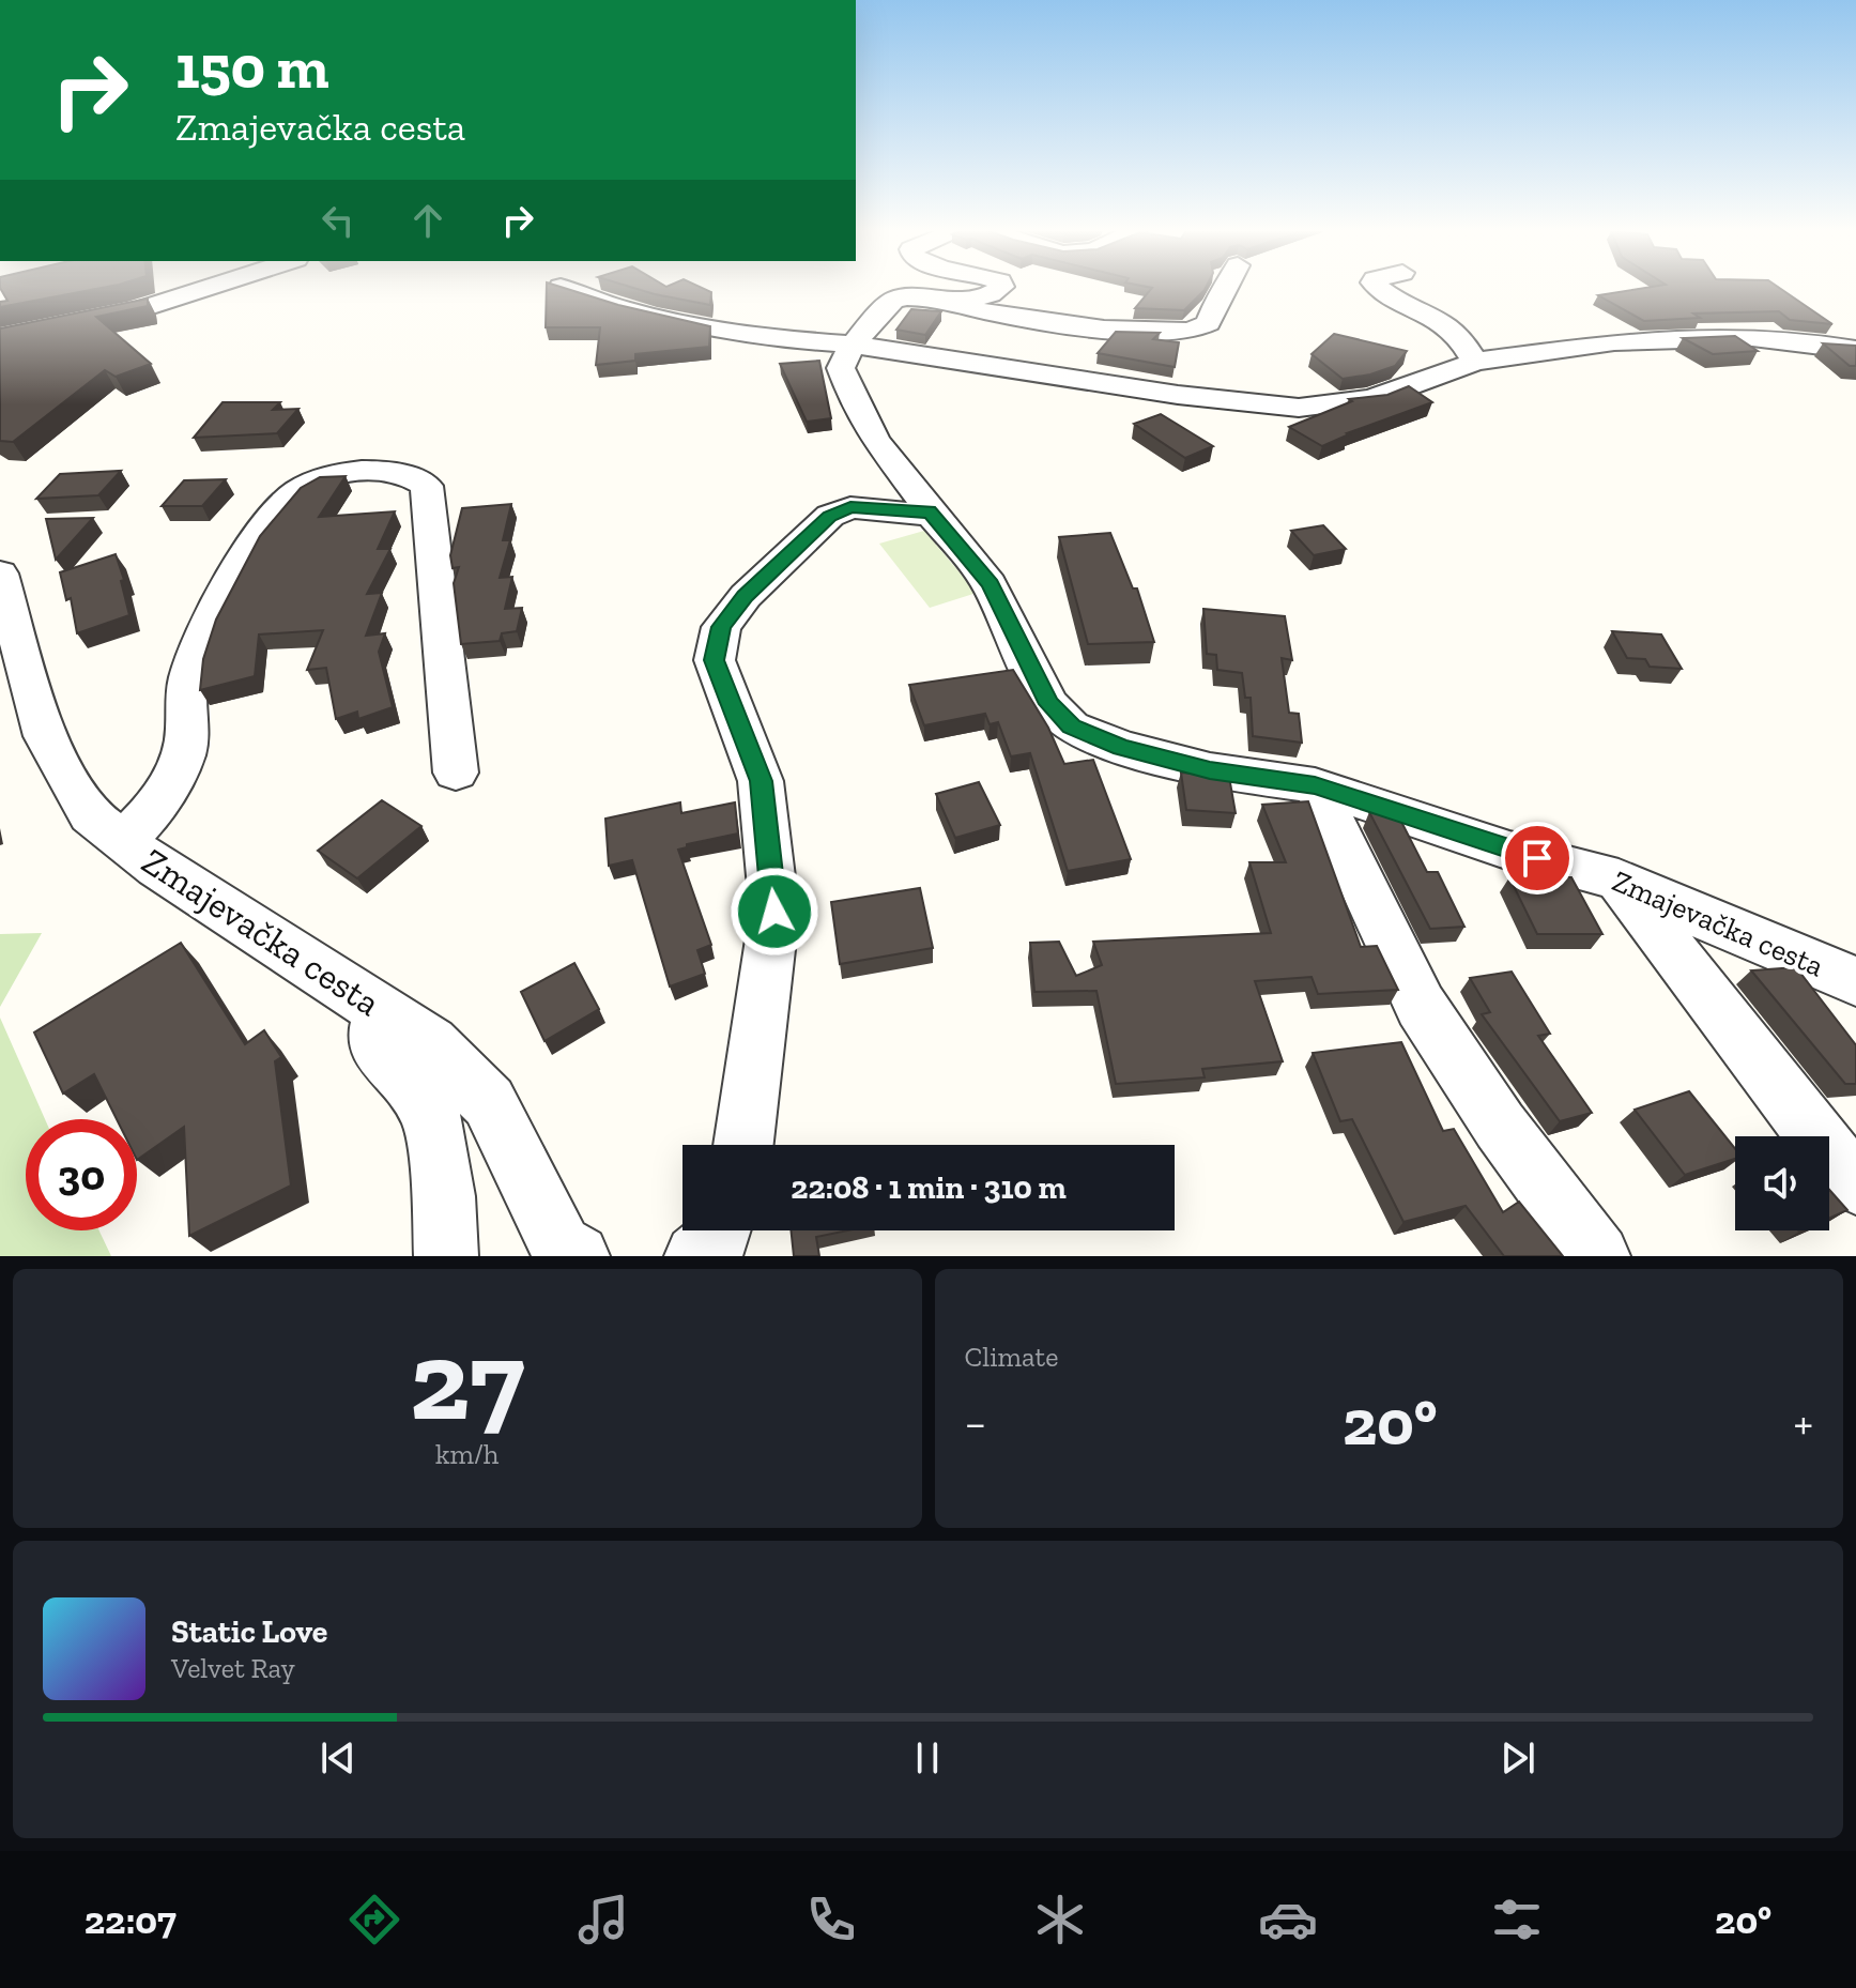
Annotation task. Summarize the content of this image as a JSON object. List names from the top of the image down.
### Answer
{
  "streets": {
    "street": ["Zmajevačka cesta"]
  },
  "page": {
    "turn": ["150 m", "Zmajevačka cesta"],
    "limit": "30",
    "trip": "22:08 · 1 min · 310 m",
    "tile": [
      ["27", "km/h"],
      "Climate"
    ],
    "heat": ["−", "20°", "+"],
    "song": ["Static Love", "Velvet Ray"],
    "tabs": ["22:07", "20°"]
  }
}
